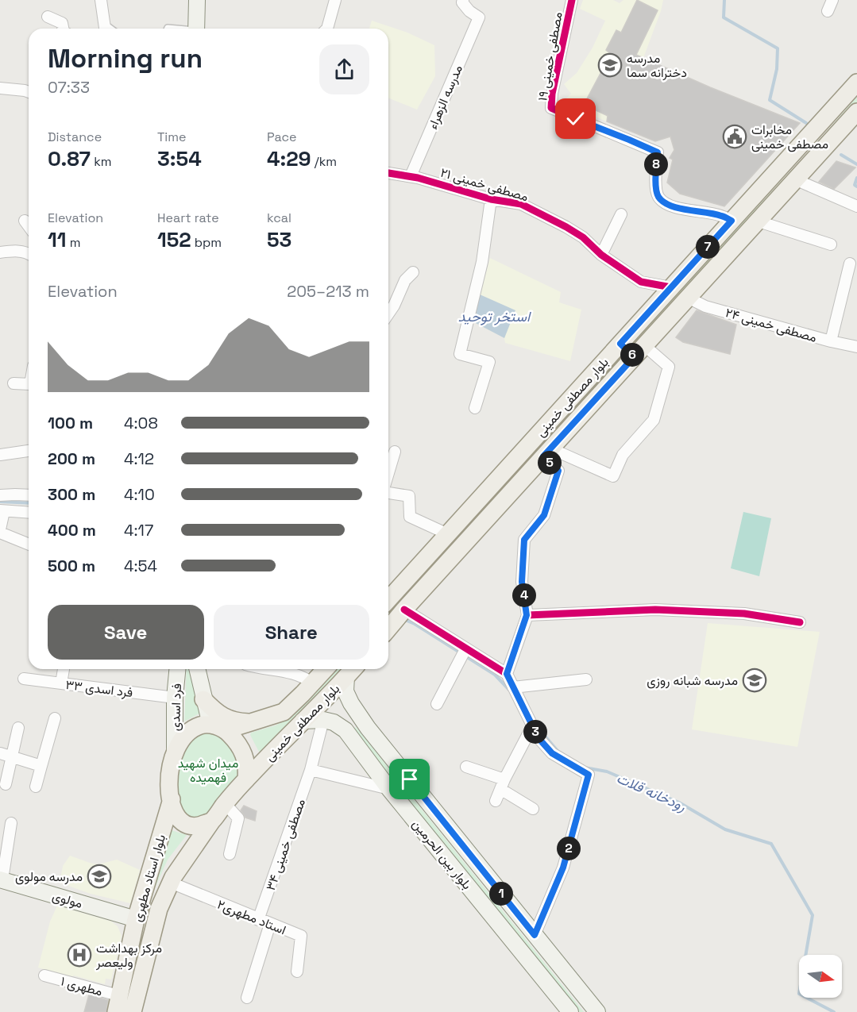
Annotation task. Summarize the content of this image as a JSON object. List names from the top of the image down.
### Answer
{
  "streets": {
    "main road": [
      "بلوار مصطفی خمینی",
      "فرد اسدی",
      "بلوار بین الحرمین",
      "بلوار استاد مطهری",
      "مولوی"
    ],
    "street": [
      "مصطفی خمینی ۱۹",
      "مدرسه الزهراء",
      "مصطفی خمینی ۲۱",
      "مصطفی خمینی ۲۴",
      "فرد اسدی ۳۳",
      "مصطفی خمینی ۳۴",
      "استاد مطهری۲",
      "مطهری ۱"
    ]
  },
  "crossings": [
    ["مصطفی خمینی ۱۹", "بلوار مصطفی خمینی"],
    ["مدرسه الزهراء", "مصطفی خمینی ۲۱"],
    ["مصطفی خمینی ۲۱", "بلوار مصطفی خمینی"],
    ["مصطفی خمینی ۲۴", "بلوار مصطفی خمینی"],
    ["بلوار مصطفی خمینی", "فرد اسدی"],
    ["بلوار مصطفی خمینی", "بلوار بین الحرمین"],
    ["بلوار مصطفی خمینی", "بلوار استاد مطهری"],
    ["فرد اسدی ۳۳", "فرد اسدی"],
    ["فرد اسدی", "بلوار استاد مطهری"],
    ["مصطفی خمینی ۳۴", "بلوار بین الحرمین"],
    ["مصطفی خمینی ۳۴", "استاد مطهری۲"],
    ["بلوار استاد مطهری", "مولوی"],
    ["بلوار استاد مطهری", "استاد مطهری۲"],
    ["بلوار استاد مطهری", "مطهری ۱"]
  ],
  "water": ["استخر توحید", "رودخانه قلات"],
  "parks": ["میدان شهید فهمیده"],
  "places": {
    "school or university": ["مدرسه دخترانه سما", "مدرسه شبانه روزی", "مدرسه مولوی"],
    "public building": ["مخابرات مصطفی خمینی"],
    "hospital": ["مرکز بهداشت ولیعصر"]
  },
  "north": "right",
  "page": {
    "heading": ["Morning run", "07:33"],
    "stats": [
      ["Distance", "0.87 km"],
      ["Time", "3:54"],
      ["Pace", "4:29 /km"],
      ["Elevation", "11 m"],
      ["Heart rate", "152 bpm"],
      ["kcal", "53"]
    ],
    "pins": [
      "8",
      "7",
      "6",
      "5",
      "4",
      "3",
      "2",
      "1"
    ],
    "chart": ["Elevation", "205–213 m"],
    "list": [
      {
        "name": "100 m",
        "note": "4:08"
      },
      {
        "name": "200 m",
        "note": "4:12"
      },
      {
        "name": "300 m",
        "note": "4:10"
      },
      {
        "name": "400 m",
        "note": "4:17"
      },
      {
        "name": "500 m",
        "note": "4:54"
      }
    ],
    "buttons": ["Save", "Share"]
  }
}
